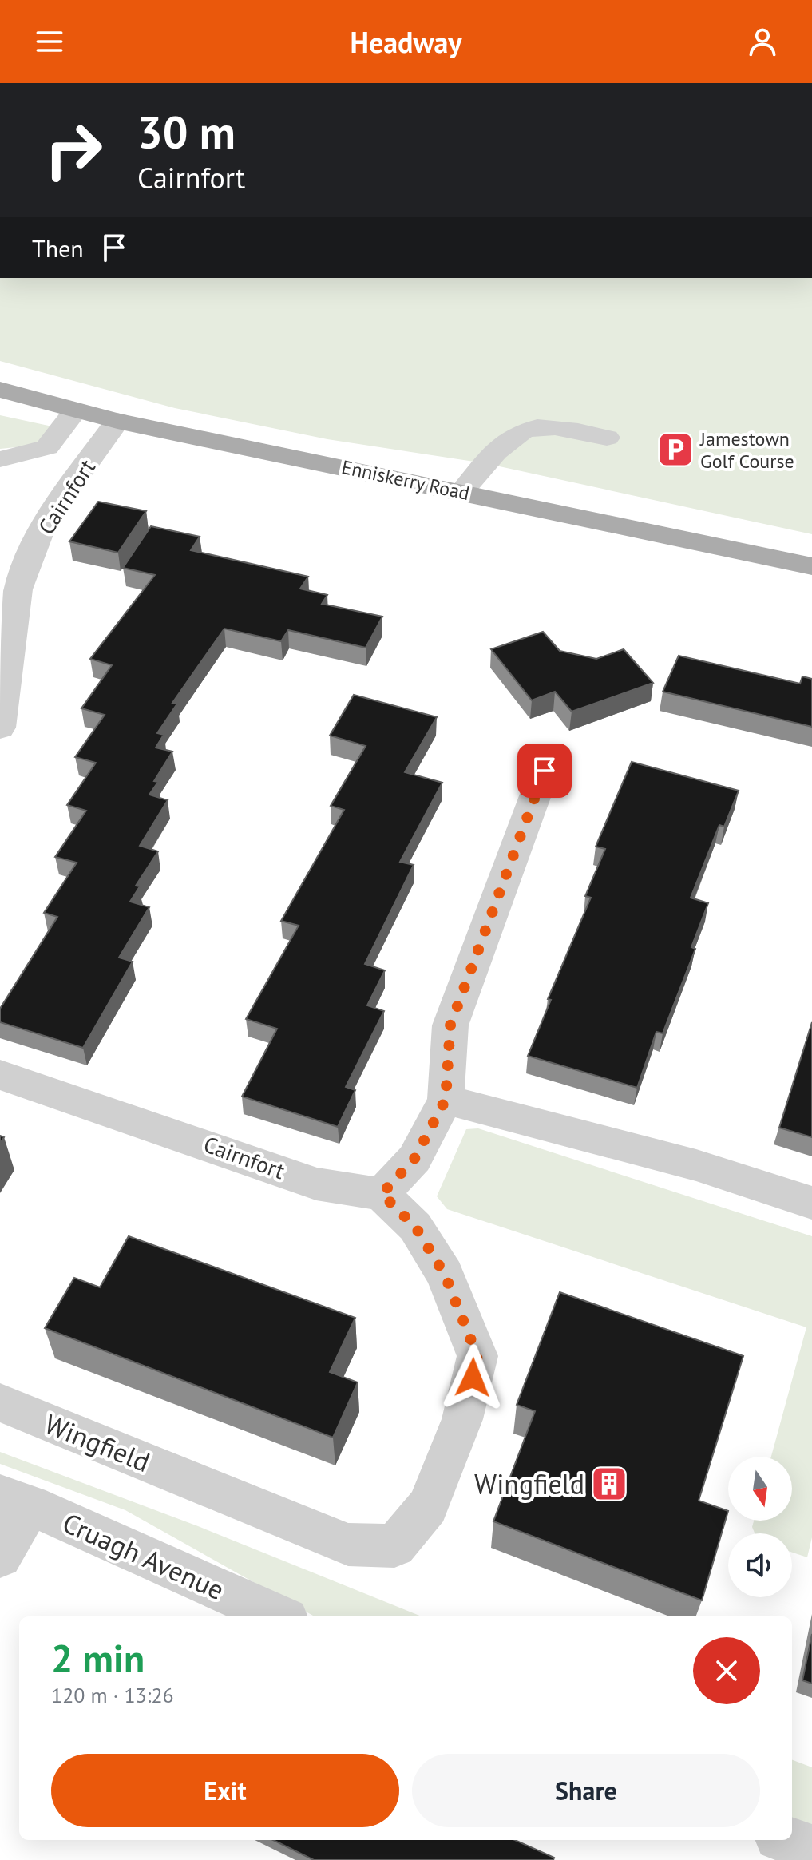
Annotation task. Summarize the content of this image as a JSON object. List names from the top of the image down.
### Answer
{
  "streets": {
    "main road": ["Enniskerry Road"],
    "street": ["Cairnfort", "Wingfield", "Cruagh Avenue"]
  },
  "crossings": [
    ["Enniskerry Road", "Cairnfort"],
    ["Cairnfort", "Wingfield"]
  ],
  "places": {
    "parking": ["Jamestown Golf Course"],
    "building": ["Wingfield"]
  },
  "north": "bottom",
  "page": {
    "header": "Headway",
    "turn": ["30 m", "Cairnfort"],
    "then": "Then",
    "heading": ["2 min", "120 m · 13:26"],
    "buttons": ["Exit", "Share"]
  }
}
